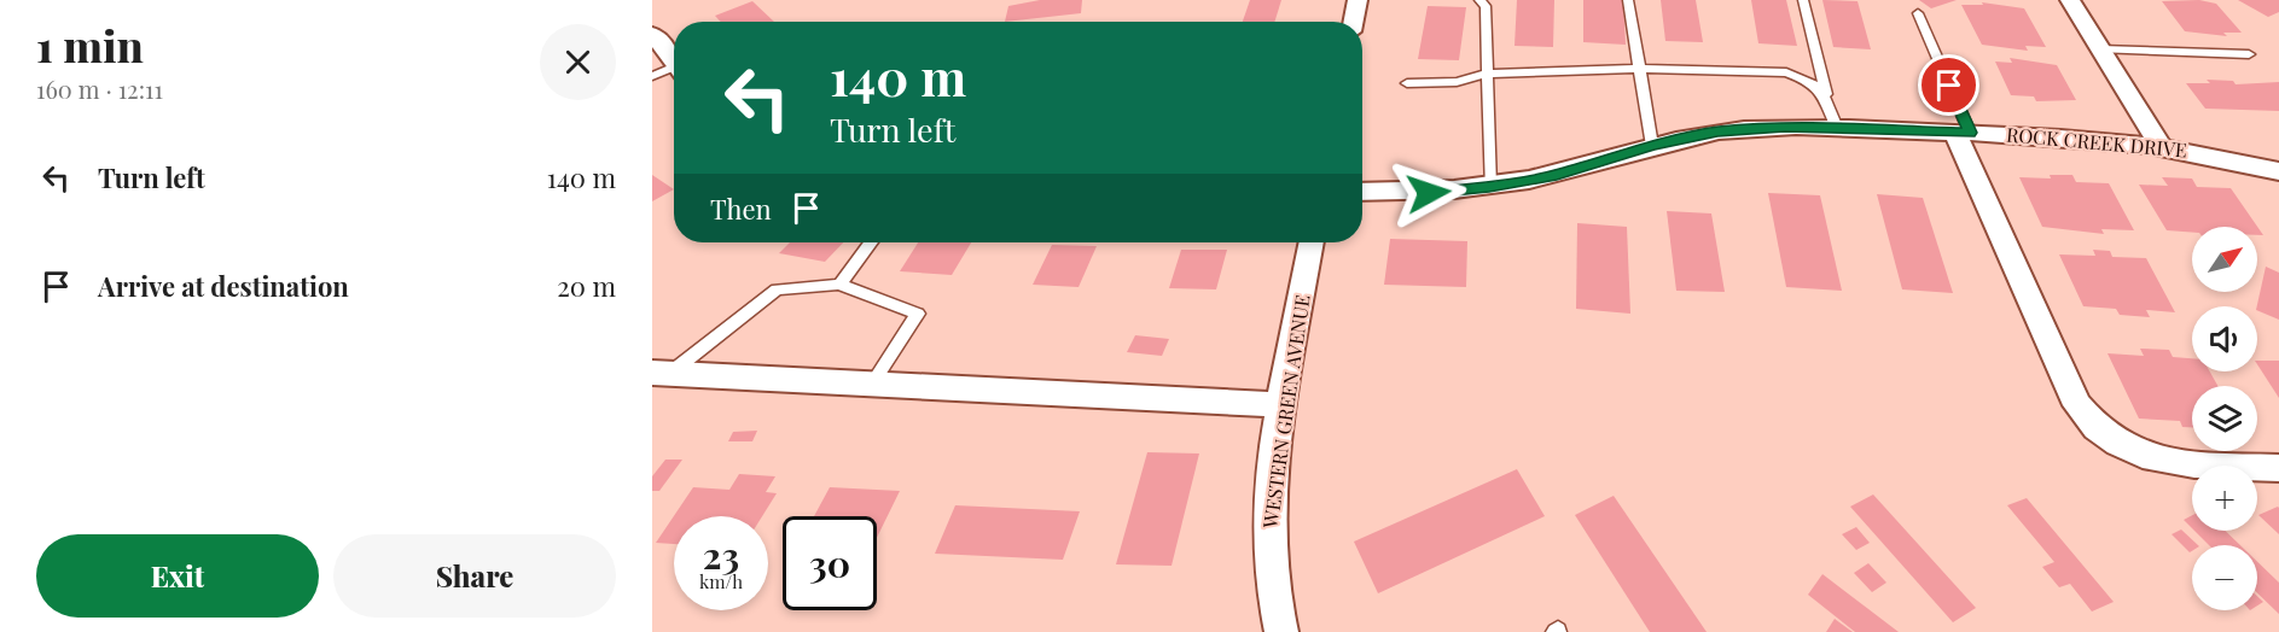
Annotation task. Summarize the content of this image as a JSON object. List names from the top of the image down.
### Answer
{
  "streets": {
    "street": ["ROCK CREEK DRIVE", "WESTERN GREEN AVENUE"]
  },
  "north": "top right",
  "page": {
    "heading": ["1 min", "160 m · 12:11"],
    "turn": ["140 m", "Turn left"],
    "list": [
      {
        "name": "Turn left",
        "value": "140 m"
      },
      {
        "name": "Arrive at destination",
        "value": "20 m"
      }
    ],
    "then": "Then",
    "map_buttons": ["+", "−"],
    "speed": "23 km/h",
    "limit": "30",
    "buttons": ["Exit", "Share"]
  }
}
